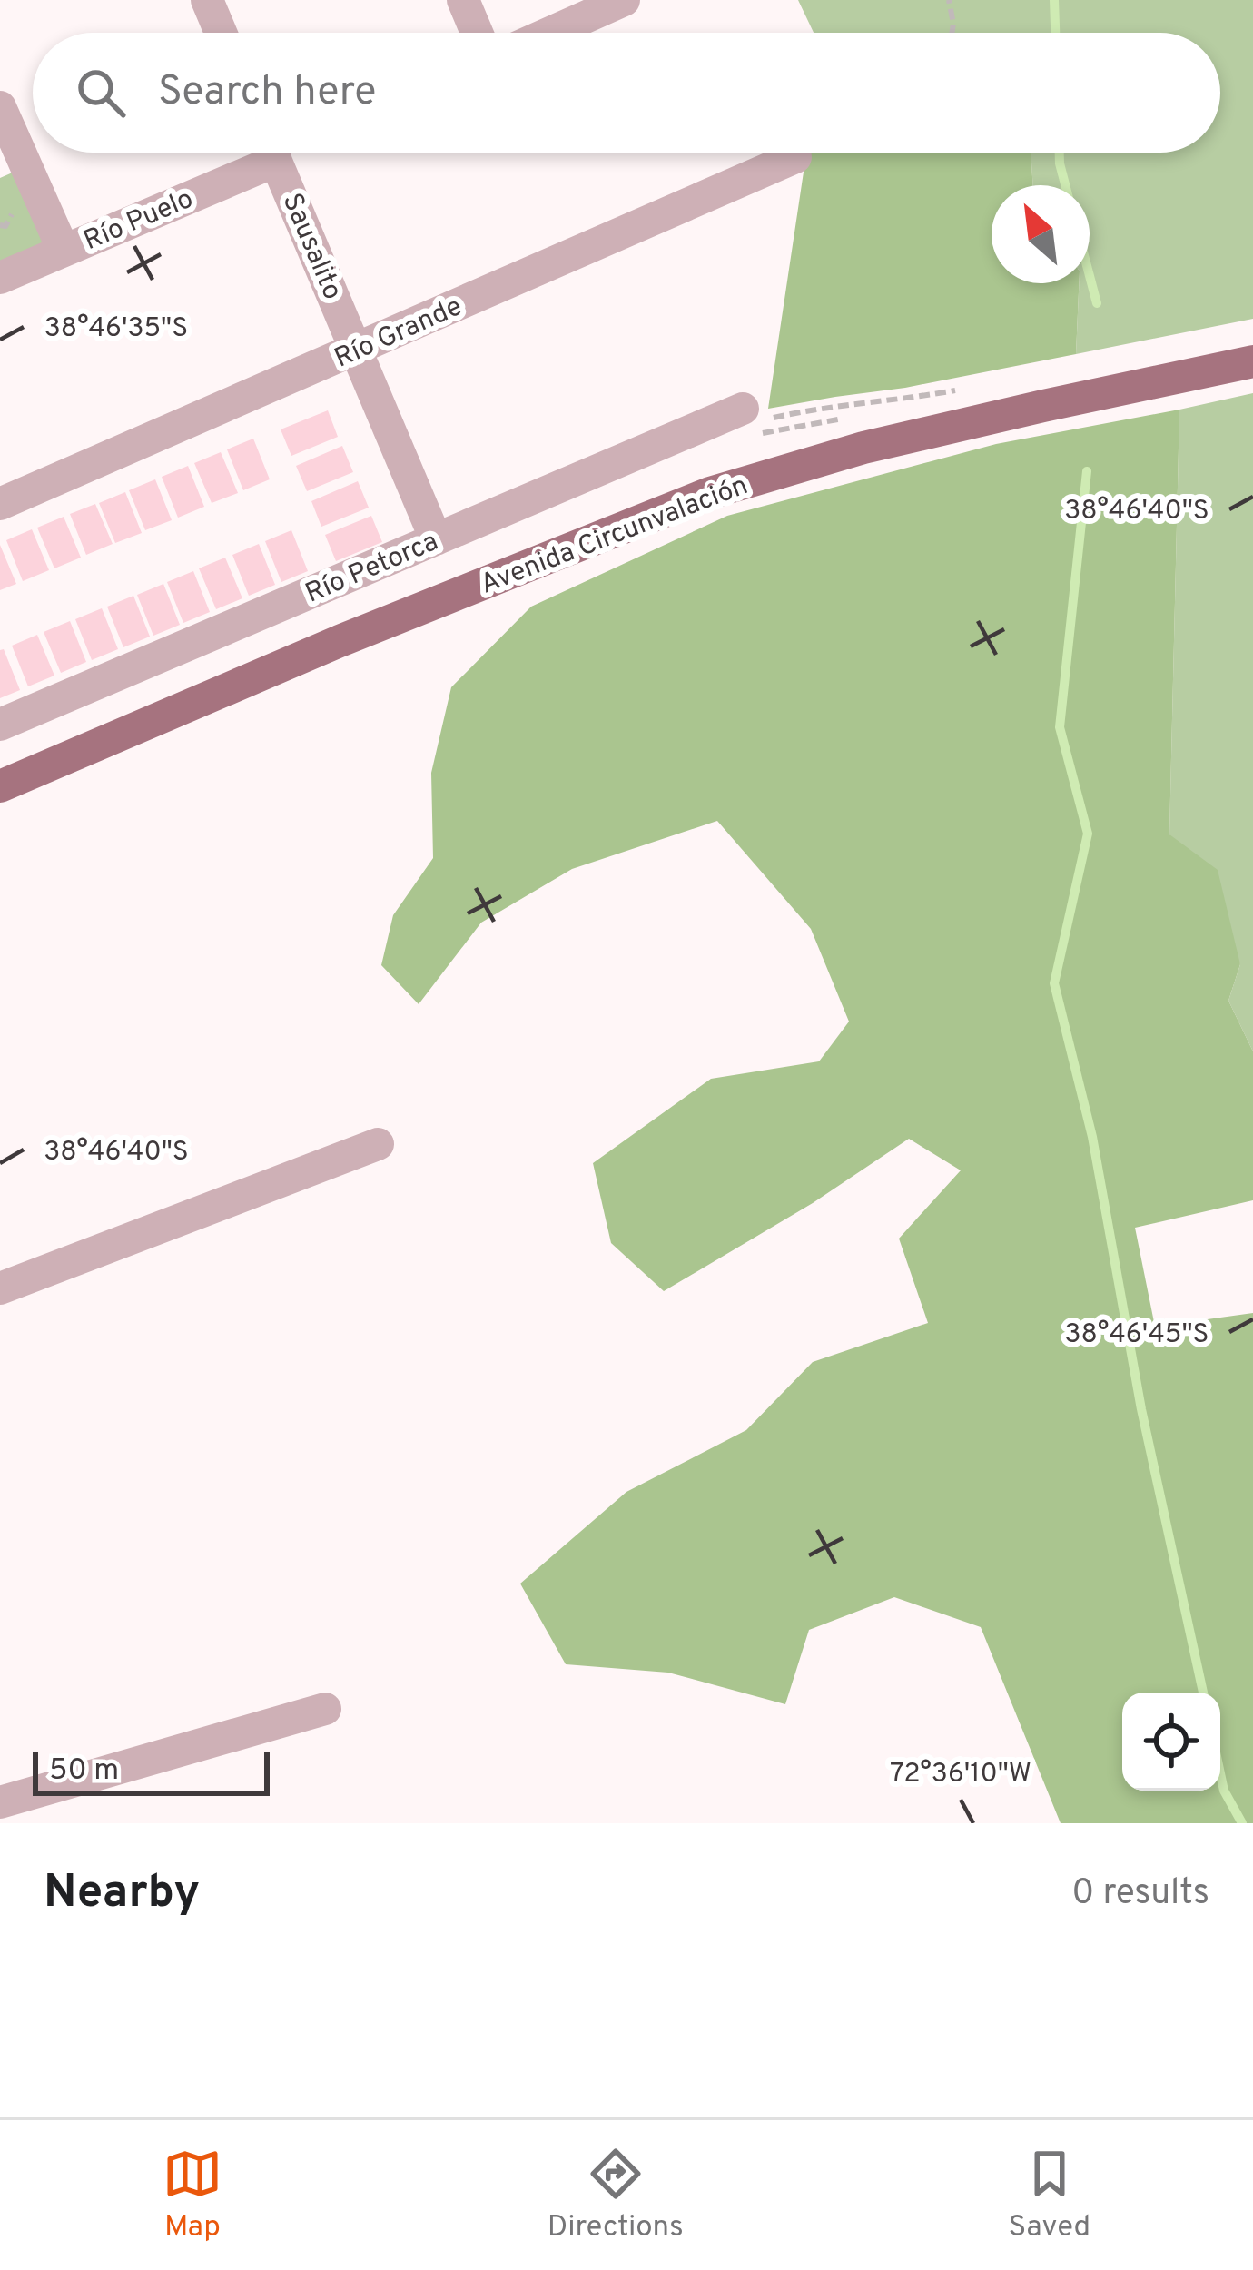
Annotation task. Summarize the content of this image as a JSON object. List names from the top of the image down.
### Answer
{
  "streets": {
    "main road": ["Avenida Circunvalación"],
    "street": [
      "Río Puelo",
      "Sausalito",
      "Río Grande",
      "Río Petorca"
    ]
  },
  "crossings": [
    ["Sausalito", "Río Grande"],
    ["Sausalito", "Río Petorca"]
  ],
  "scale_bar": "50 m",
  "north": "top left",
  "page": {
    "search": "Search here",
    "scale": "50 m",
    "heading": ["Nearby", "0 results"],
    "nav": ["Map", "Directions", "Saved"]
  },
  "coordinates": [
    "38°46'35\"S",
    "38°46'40\"S",
    "38°46'45\"S",
    "72°36'10\"W"
  ]
}
